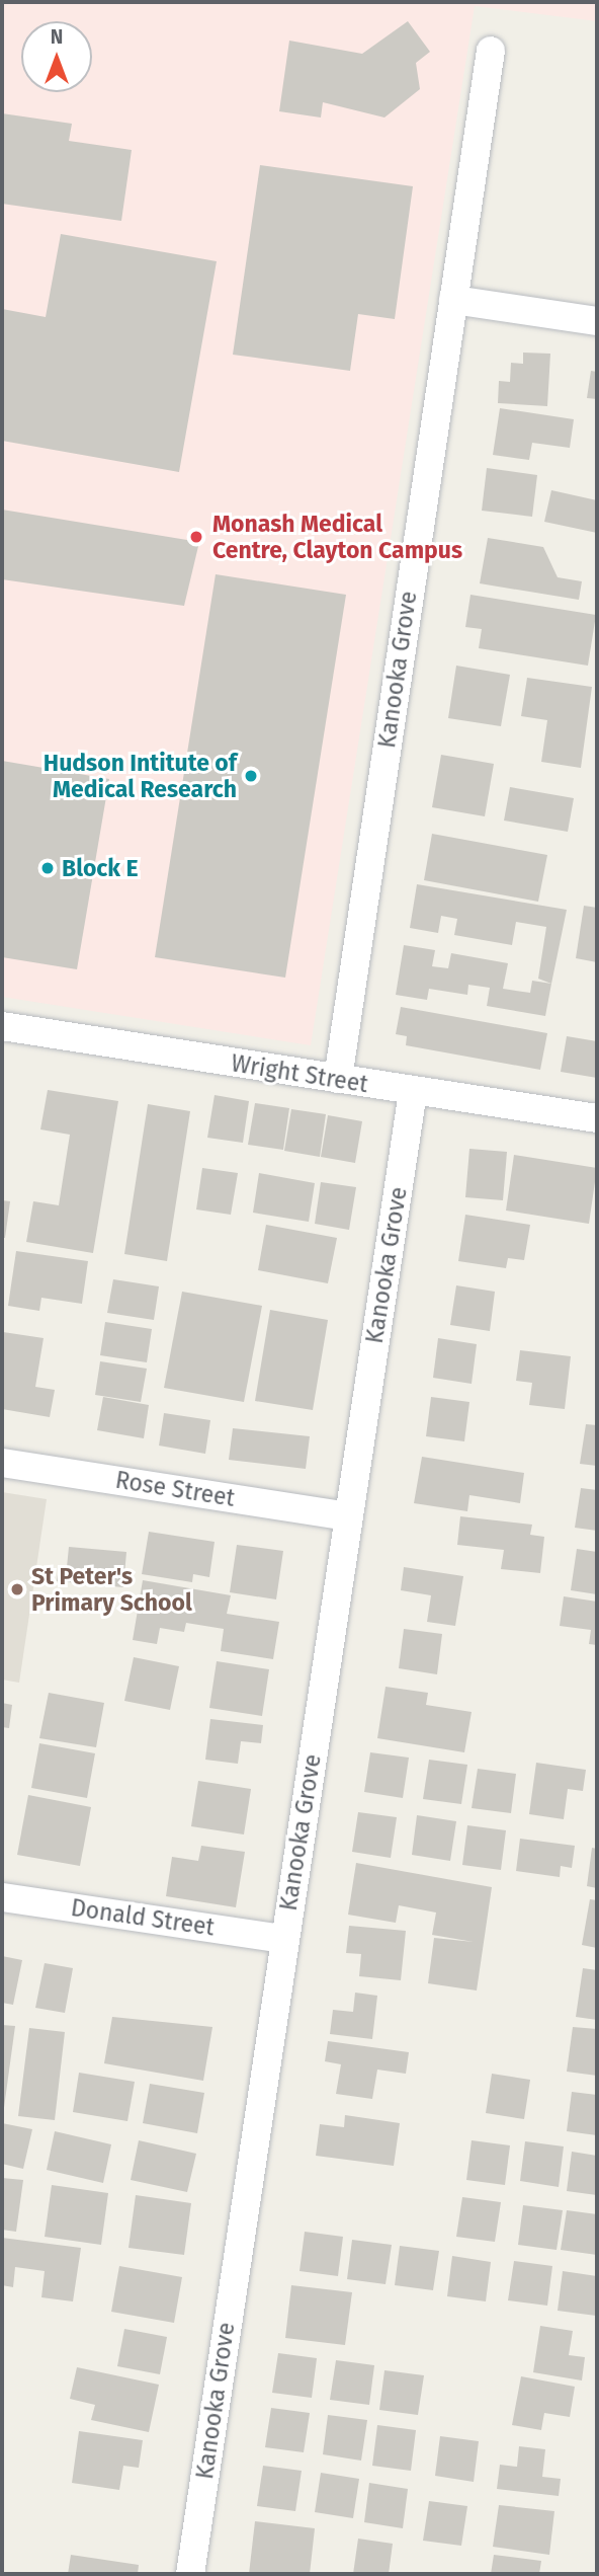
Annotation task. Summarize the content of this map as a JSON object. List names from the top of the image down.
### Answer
{
  "streets": {
    "street": [
      "Kanooka Grove",
      "Wright Street",
      "Rose Street",
      "Donald Street"
    ]
  },
  "crossings": [
    ["Kanooka Grove", "Wright Street"],
    ["Kanooka Grove", "Rose Street"],
    ["Kanooka Grove", "Donald Street"]
  ],
  "places": [
    "Monash Medical Centre, Clayton Campus",
    "Hudson Intitute of Medical Research",
    "Block E",
    "St Peter's Primary School"
  ],
  "north": "top"
}
